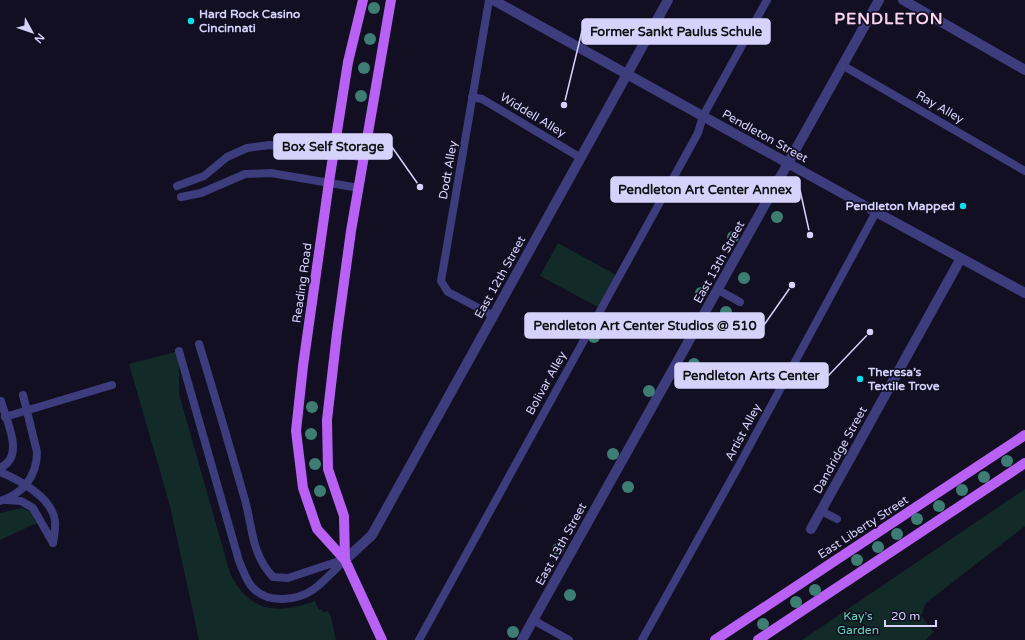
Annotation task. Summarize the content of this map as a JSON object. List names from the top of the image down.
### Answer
{
  "streets": {
    "main road": ["Reading Road", "East Liberty Street"],
    "street": [
      "Pendleton Street",
      "East 13th Street",
      "East 12th Street",
      "Dandridge Street"
    ],
    "lane": [
      "Ray Alley",
      "Widdell Alley",
      "Dodt Alley",
      "Bolivar Alley",
      "Artist Alley"
    ]
  },
  "crossings": [
    ["Ray Alley", "East 13th Street"],
    ["Widdell Alley", "Dodt Alley"],
    ["Widdell Alley", "East 12th Street"],
    ["Pendleton Street", "East 13th Street"],
    ["Pendleton Street", "East 12th Street"],
    ["Pendleton Street", "Bolivar Alley"],
    ["Pendleton Street", "Artist Alley"],
    ["Pendleton Street", "Dandridge Street"],
    ["Dodt Alley", "East 12th Street"],
    ["East 12th Street", "Reading Road"]
  ],
  "districts": ["PENDLETON"],
  "parks": ["Kay’s Garden"],
  "places": [
    "Hard Rock Casino Cincinnati",
    "Former Sankt Paulus Schule",
    "Box Self Storage",
    "Pendleton Mapped",
    "Pendleton Art Center Annex",
    "Pendleton Art Center Studios @ 510",
    "Pendleton Arts Center",
    "Theresa’s Textile Trove"
  ],
  "scale_bar": "20 m",
  "north": "bottom right"
}
